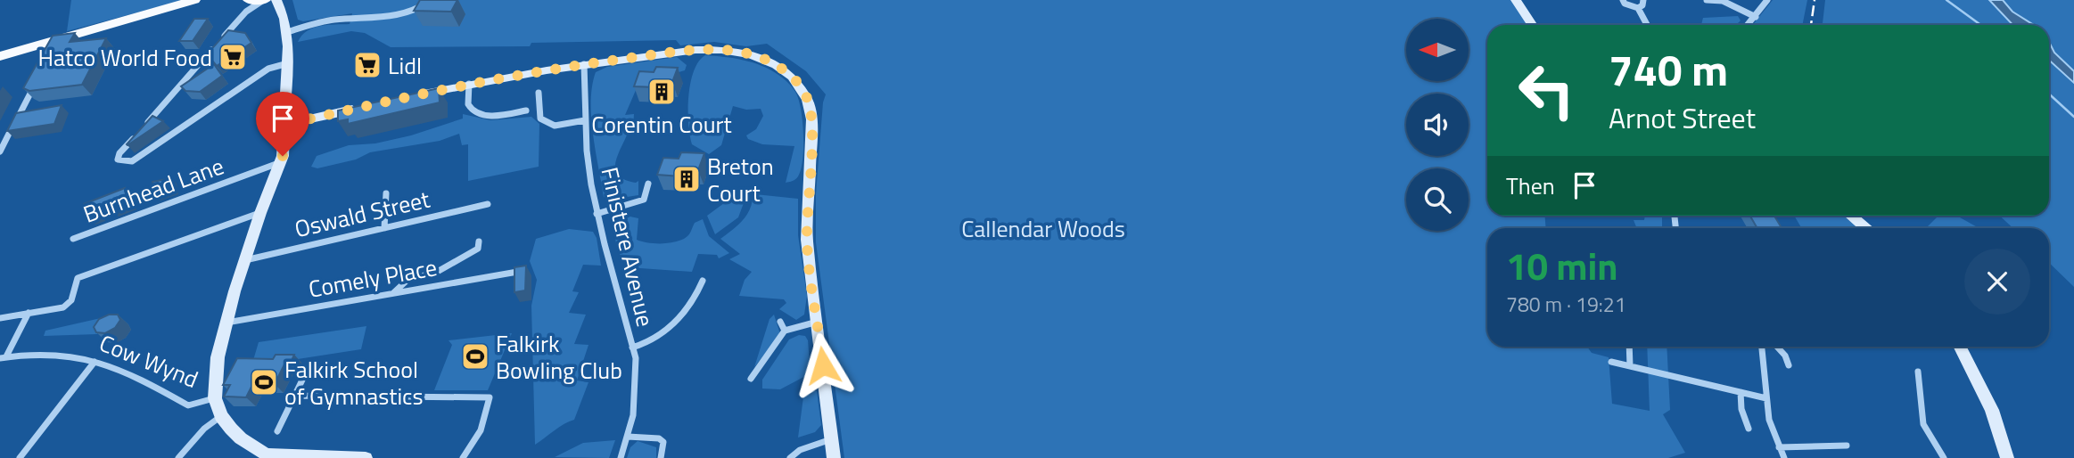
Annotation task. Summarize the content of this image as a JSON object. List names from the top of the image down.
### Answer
{
  "streets": {
    "street": [
      "Burnhead Lane",
      "Oswald Street",
      "Finistere Avenue",
      "Comely Place",
      "Cow Wynd"
    ]
  },
  "parks": ["Callendar Woods"],
  "places": {
    "supermarket": ["Hatco World Food", "Lidl"],
    "building": ["Corentin Court", "Breton Court"],
    "sports": ["Falkirk Bowling Club", "Falkirk School of Gymnastics"]
  },
  "north": "left",
  "page": {
    "turn": ["740 m", "Arnot Street"],
    "then": "Then",
    "heading": ["10 min", "780 m · 19:21"]
  }
}
